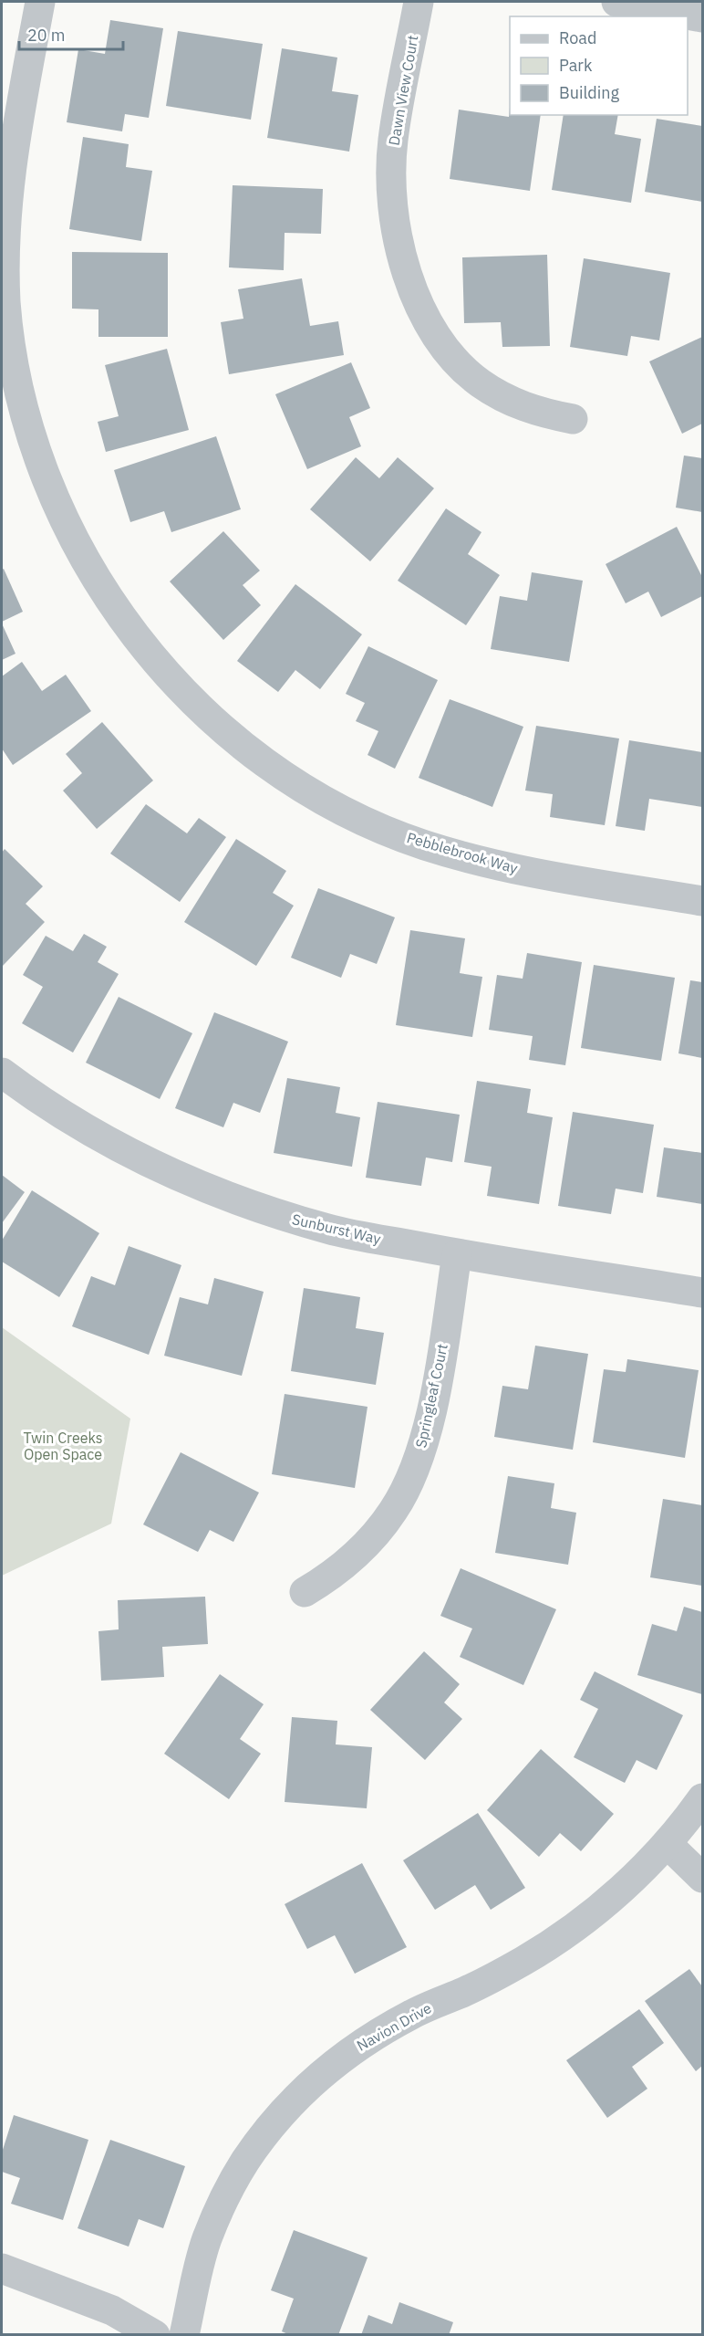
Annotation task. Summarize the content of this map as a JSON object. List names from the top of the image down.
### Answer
{
  "streets": {
    "street": [
      "Dawn View Court",
      "Pebblebrook Way",
      "Sunburst Way",
      "Springleaf Court",
      "Navion Drive"
    ]
  },
  "crossings": [
    ["Sunburst Way", "Springleaf Court"]
  ],
  "parks": ["Twin Creeks Open Space"],
  "legend": ["Road", "Park", "Building"],
  "scale_bar": "20 m"
}
